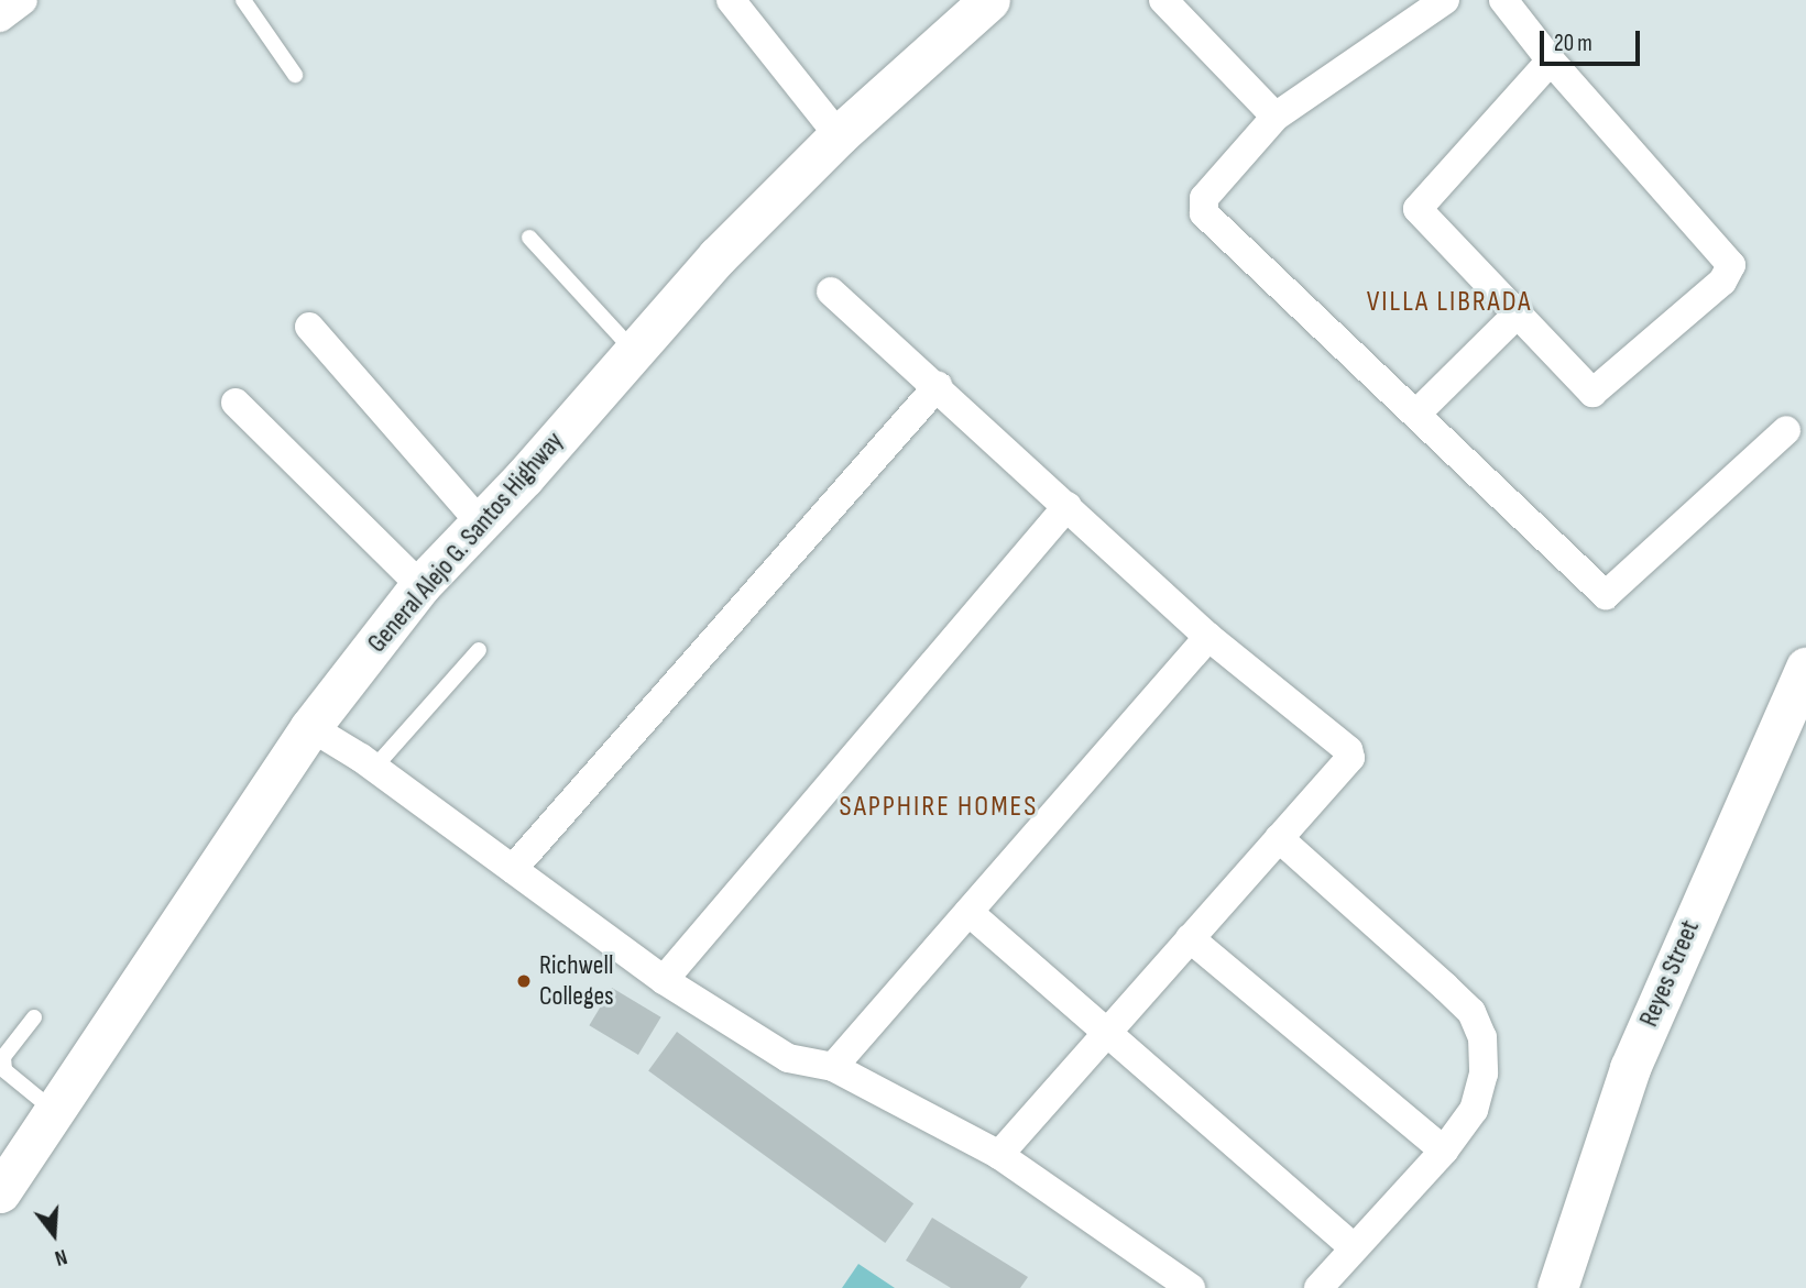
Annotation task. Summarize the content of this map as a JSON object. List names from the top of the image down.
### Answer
{
  "streets": {
    "main road": ["General Alejo G. Santos Highway", "Reyes Street"]
  },
  "districts": ["VILLA LIBRADA", "SAPPHIRE HOMES"],
  "places": ["Richwell Colleges"],
  "scale_bar": "20 m",
  "north": "bottom"
}
